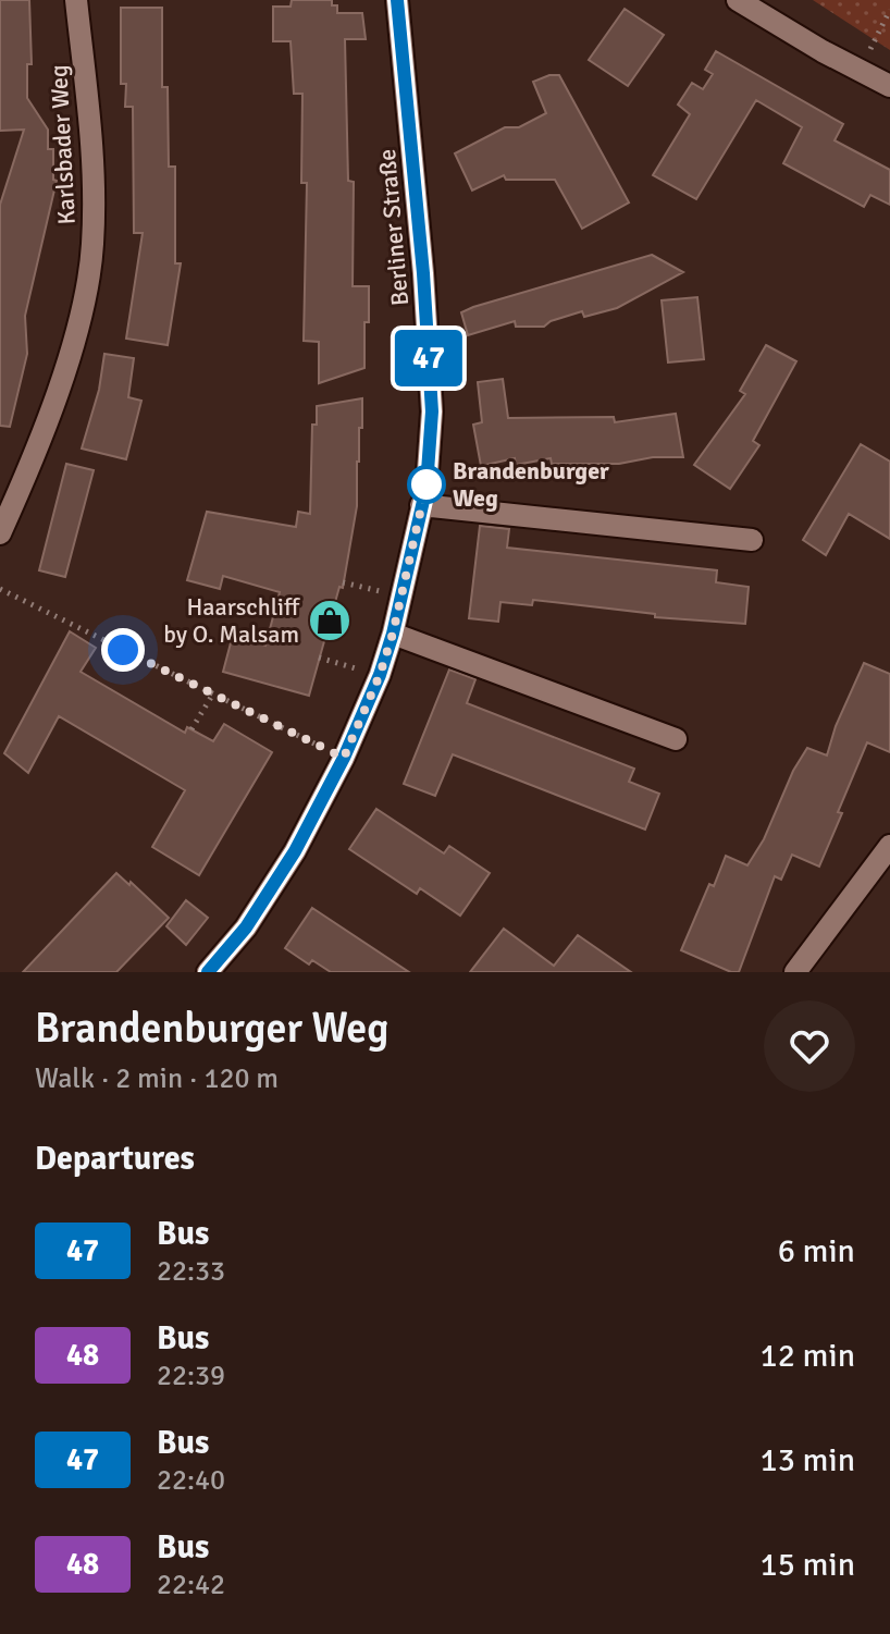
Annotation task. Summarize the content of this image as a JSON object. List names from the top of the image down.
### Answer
{
  "streets": {
    "street": ["Karlsbader Weg", "Berliner Straße"]
  },
  "places": {
    "other": ["Brandenburger Weg"],
    "shop": ["Haarschliff by O. Malsam"]
  },
  "lines": ["bus line 47"],
  "page": {
    "on_map": "47",
    "heading": [
      ["Brandenburger Weg", "Walk · 2 min · 120 m"],
      "Departures"
    ],
    "list": [
      {
        "mark": "47",
        "name": "Bus",
        "note": "22:33",
        "value": "6 min"
      },
      {
        "mark": "48",
        "name": "Bus",
        "note": "22:39",
        "value": "12 min"
      },
      {
        "mark": "47",
        "name": "Bus",
        "note": "22:40",
        "value": "13 min"
      },
      {
        "mark": "48",
        "name": "Bus",
        "note": "22:42",
        "value": "15 min"
      }
    ]
  }
}
